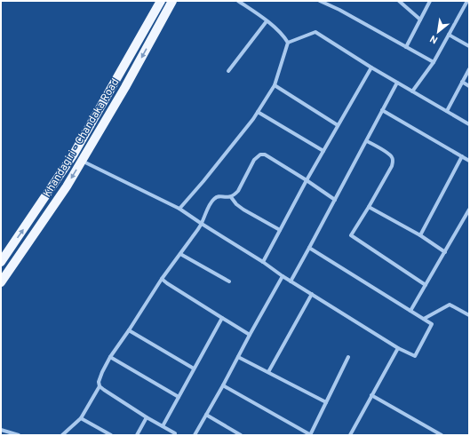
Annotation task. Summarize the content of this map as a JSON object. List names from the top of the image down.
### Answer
{
  "streets": {
    "main road": ["Khandagiri - Chandaka Road"]
  },
  "north": "bottom left"
}
